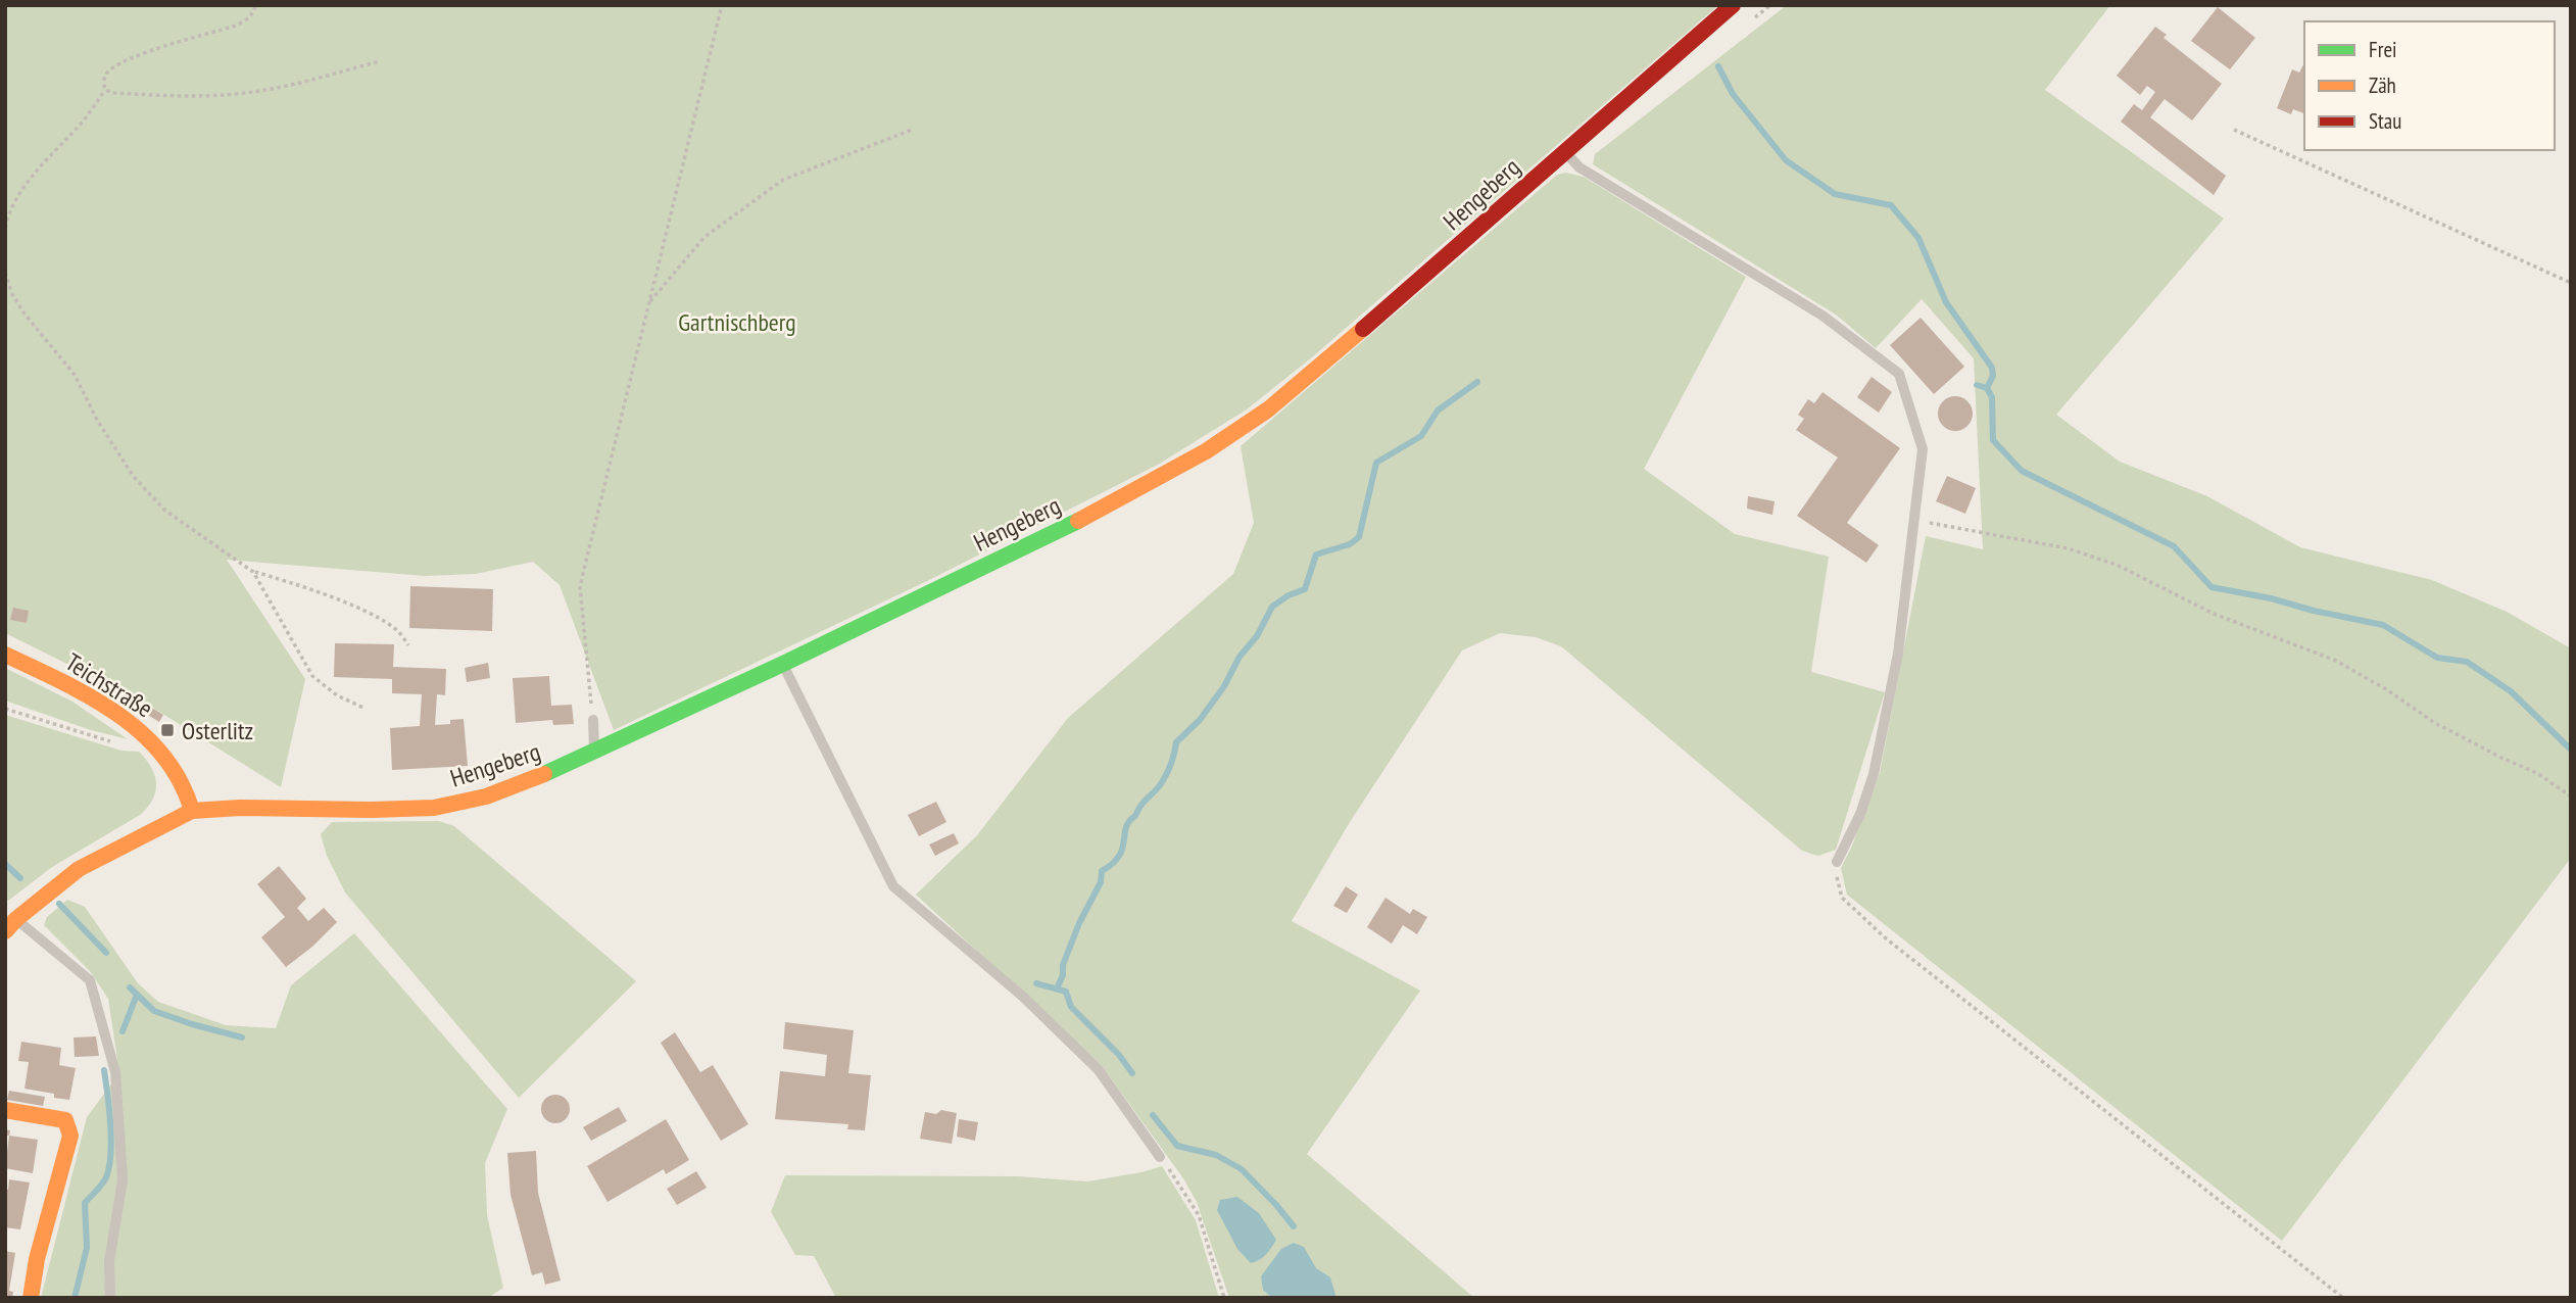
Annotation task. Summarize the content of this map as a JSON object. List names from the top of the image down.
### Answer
{
  "streets": {
    "street": ["Hengeberg", "Teichstraße"]
  },
  "crossings": [
    ["Hengeberg", "Teichstraße"]
  ],
  "parks": ["Gartnischberg"],
  "places": {
    "transit": ["Osterlitz"]
  },
  "legend": ["Frei", "Zäh", "Stau"]
}
